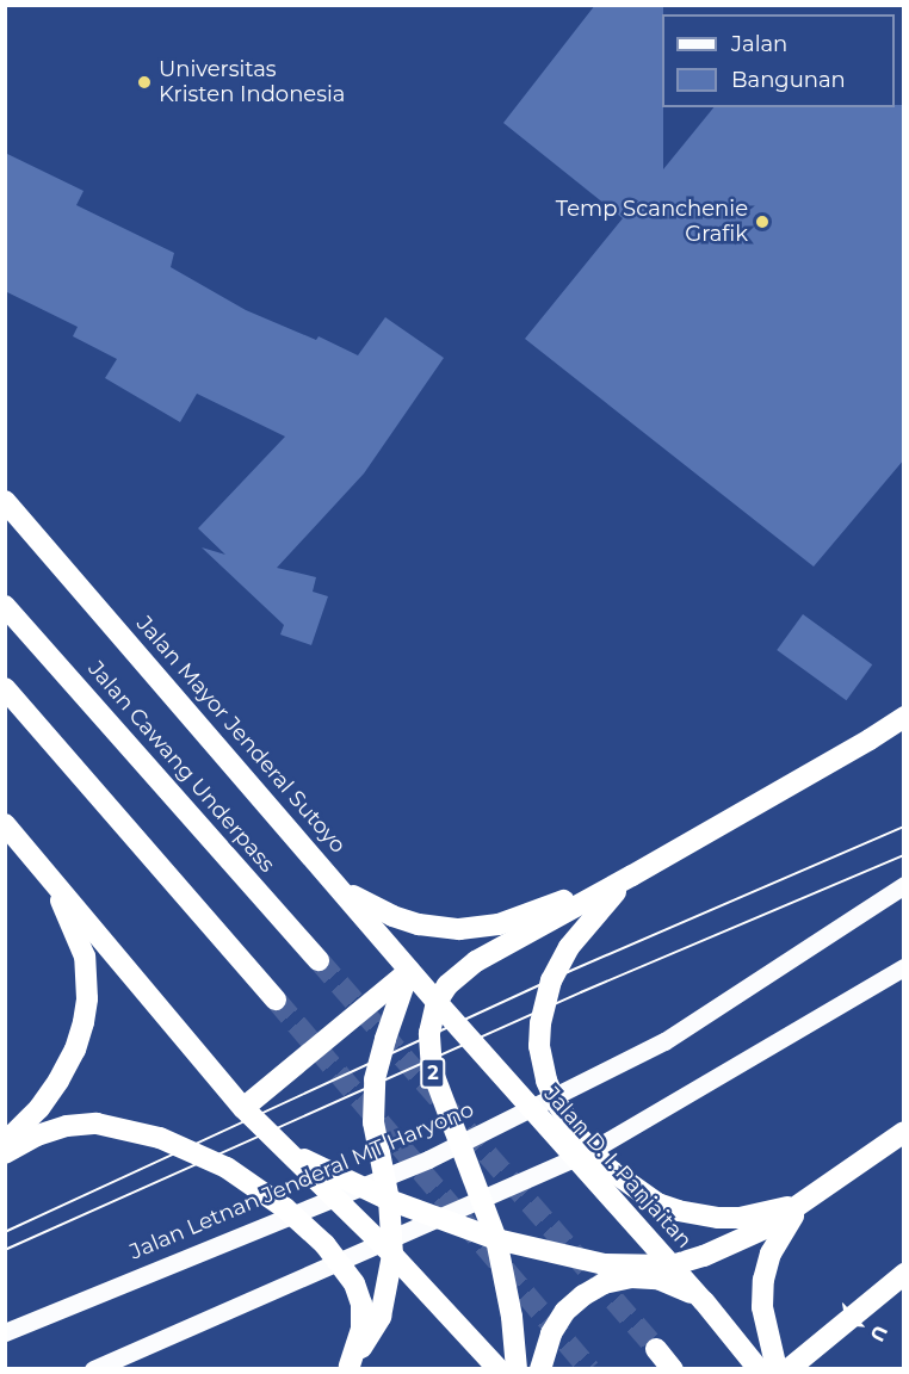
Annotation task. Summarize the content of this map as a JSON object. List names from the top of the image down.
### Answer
{
  "streets": {
    "highway": [
      "Jalan Mayor Jenderal Sutoyo",
      "Jalan Cawang Underpass",
      "2",
      "Jalan D. I. Panjaitan"
    ],
    "main road": ["Jalan Letnan Jenderal MT Haryono"]
  },
  "crossings": [
    ["Jalan Mayor Jenderal Sutoyo", "2"],
    ["Jalan Mayor Jenderal Sutoyo", "Jalan D. I. Panjaitan"],
    ["2", "Jalan D. I. Panjaitan"]
  ],
  "places": ["Universitas Kristen Indonesia", "Temp Scanchenie Grafik"],
  "legend": ["Jalan", "Bangunan"],
  "north": "bottom right"
}
